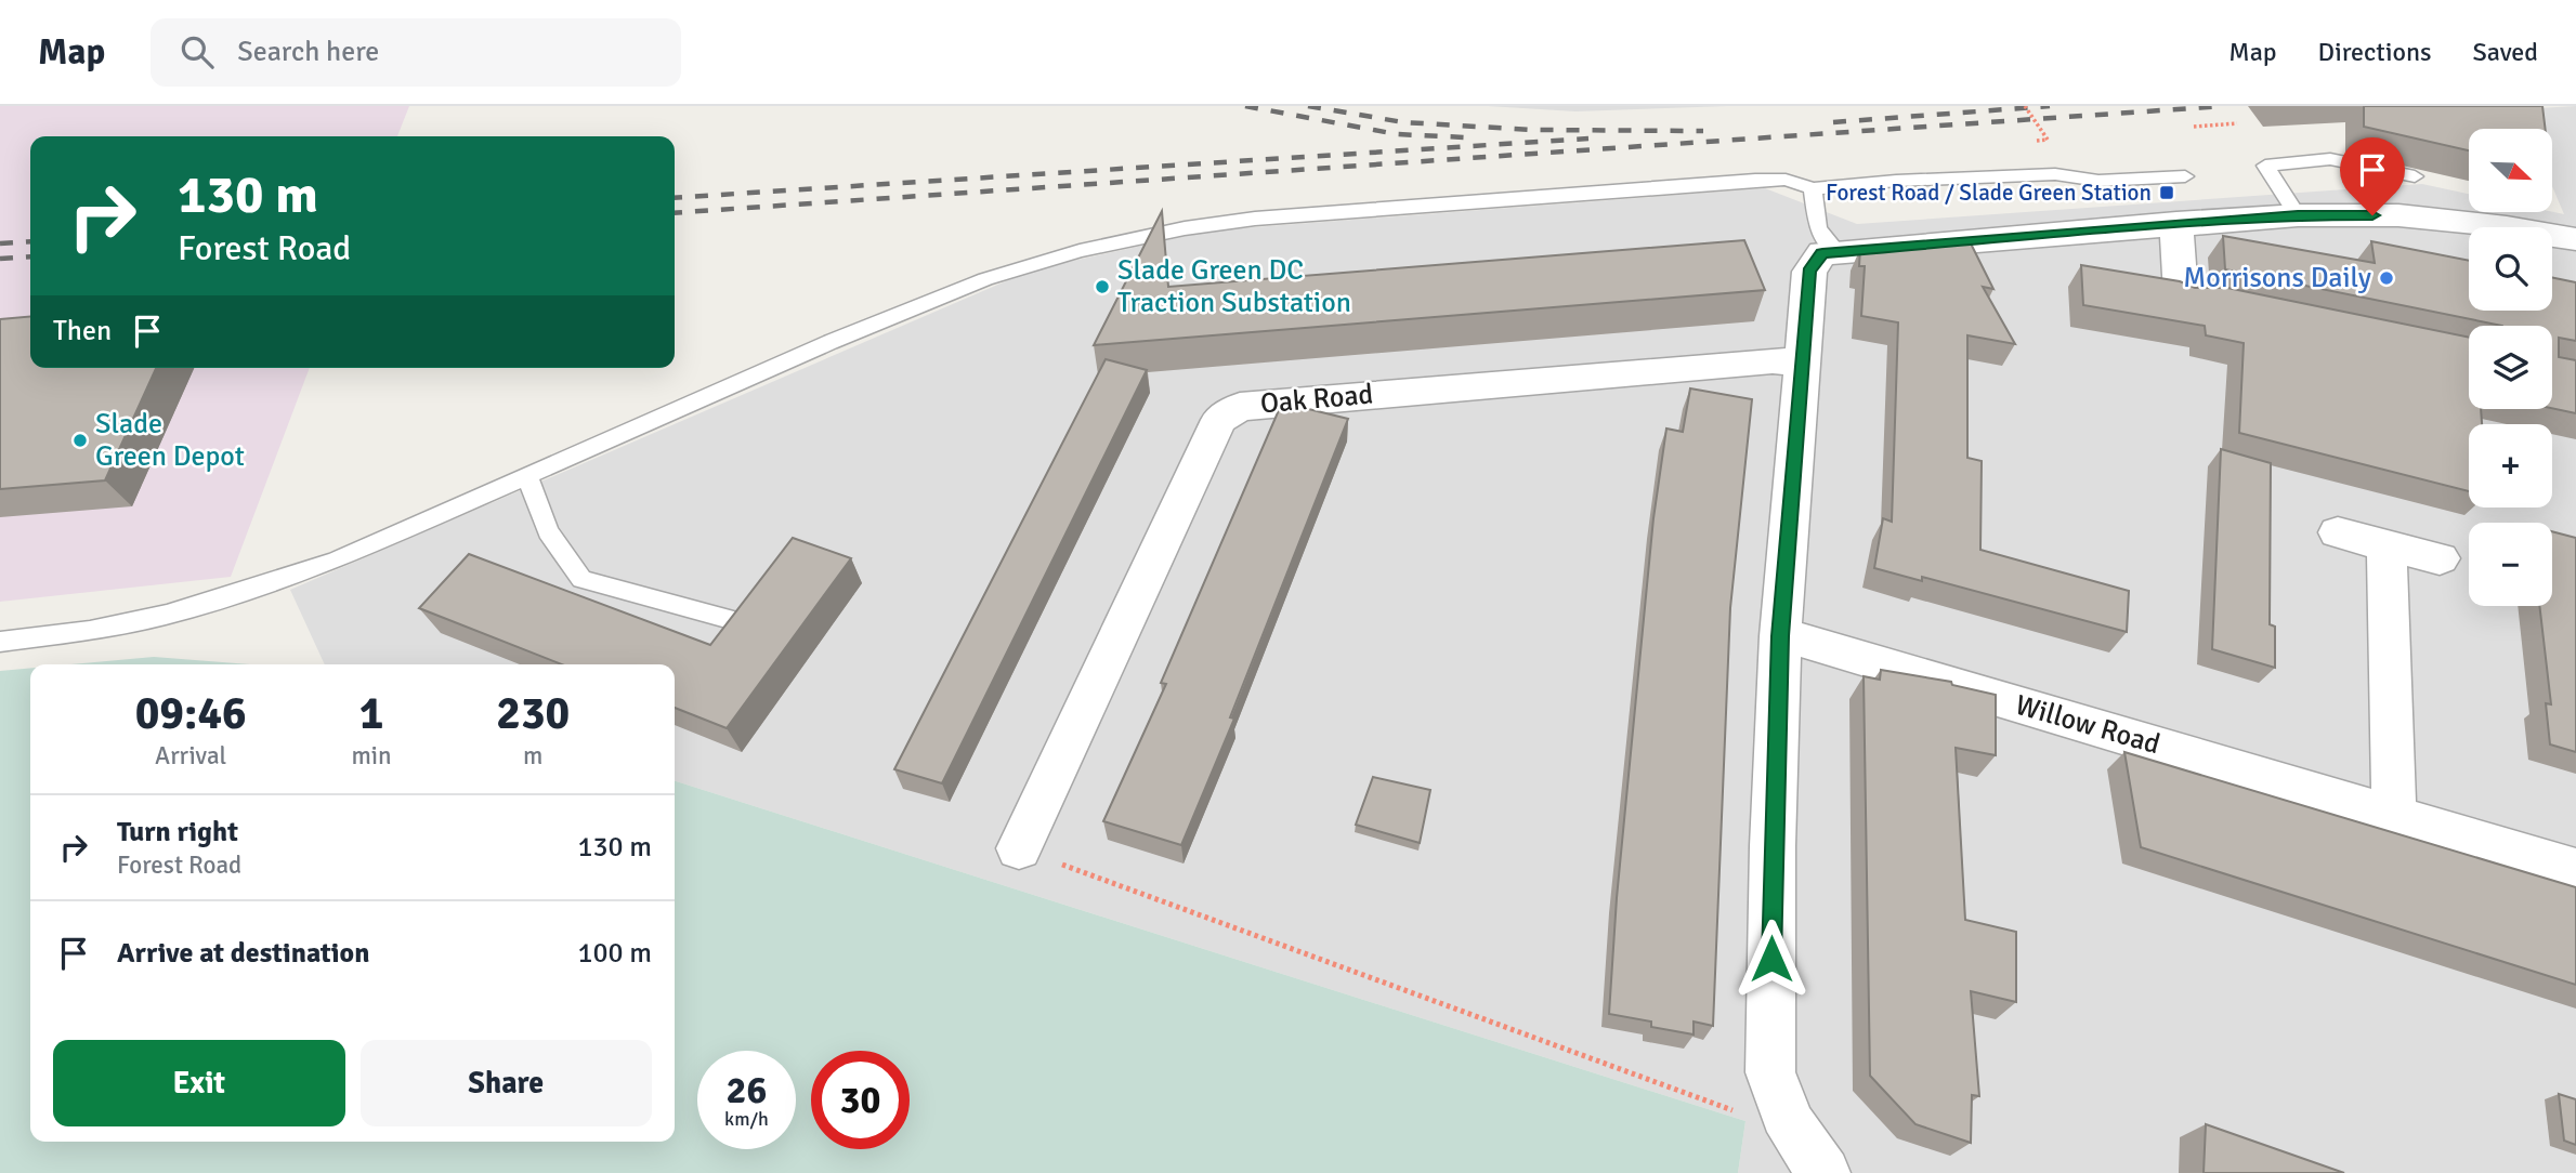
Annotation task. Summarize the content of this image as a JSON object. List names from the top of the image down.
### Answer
{
  "streets": {
    "street": ["Oak Road", "Willow Road"]
  },
  "places": {
    "transit": ["Forest Road / Slade Green Station"],
    "other": ["Morrisons Daily", "Slade Green DC Traction Substation", "Slade Green Depot"]
  },
  "north": "bottom right",
  "page": {
    "header": "Map",
    "search": "Search here",
    "nav": ["Map", "Directions", "Saved"],
    "map_buttons": ["+", "−"],
    "turn": ["130 m", "Forest Road"],
    "then": "Then",
    "eta": [
      "09:46",
      "Arrival",
      "1",
      "min",
      "230",
      "m"
    ],
    "list": [
      {
        "name": "Turn right",
        "note": "Forest Road",
        "value": "130 m"
      },
      {
        "name": "Arrive at destination",
        "value": "100 m"
      }
    ],
    "buttons": ["Exit", "Share"],
    "speed": "26 km/h",
    "limit": "30"
  }
}
